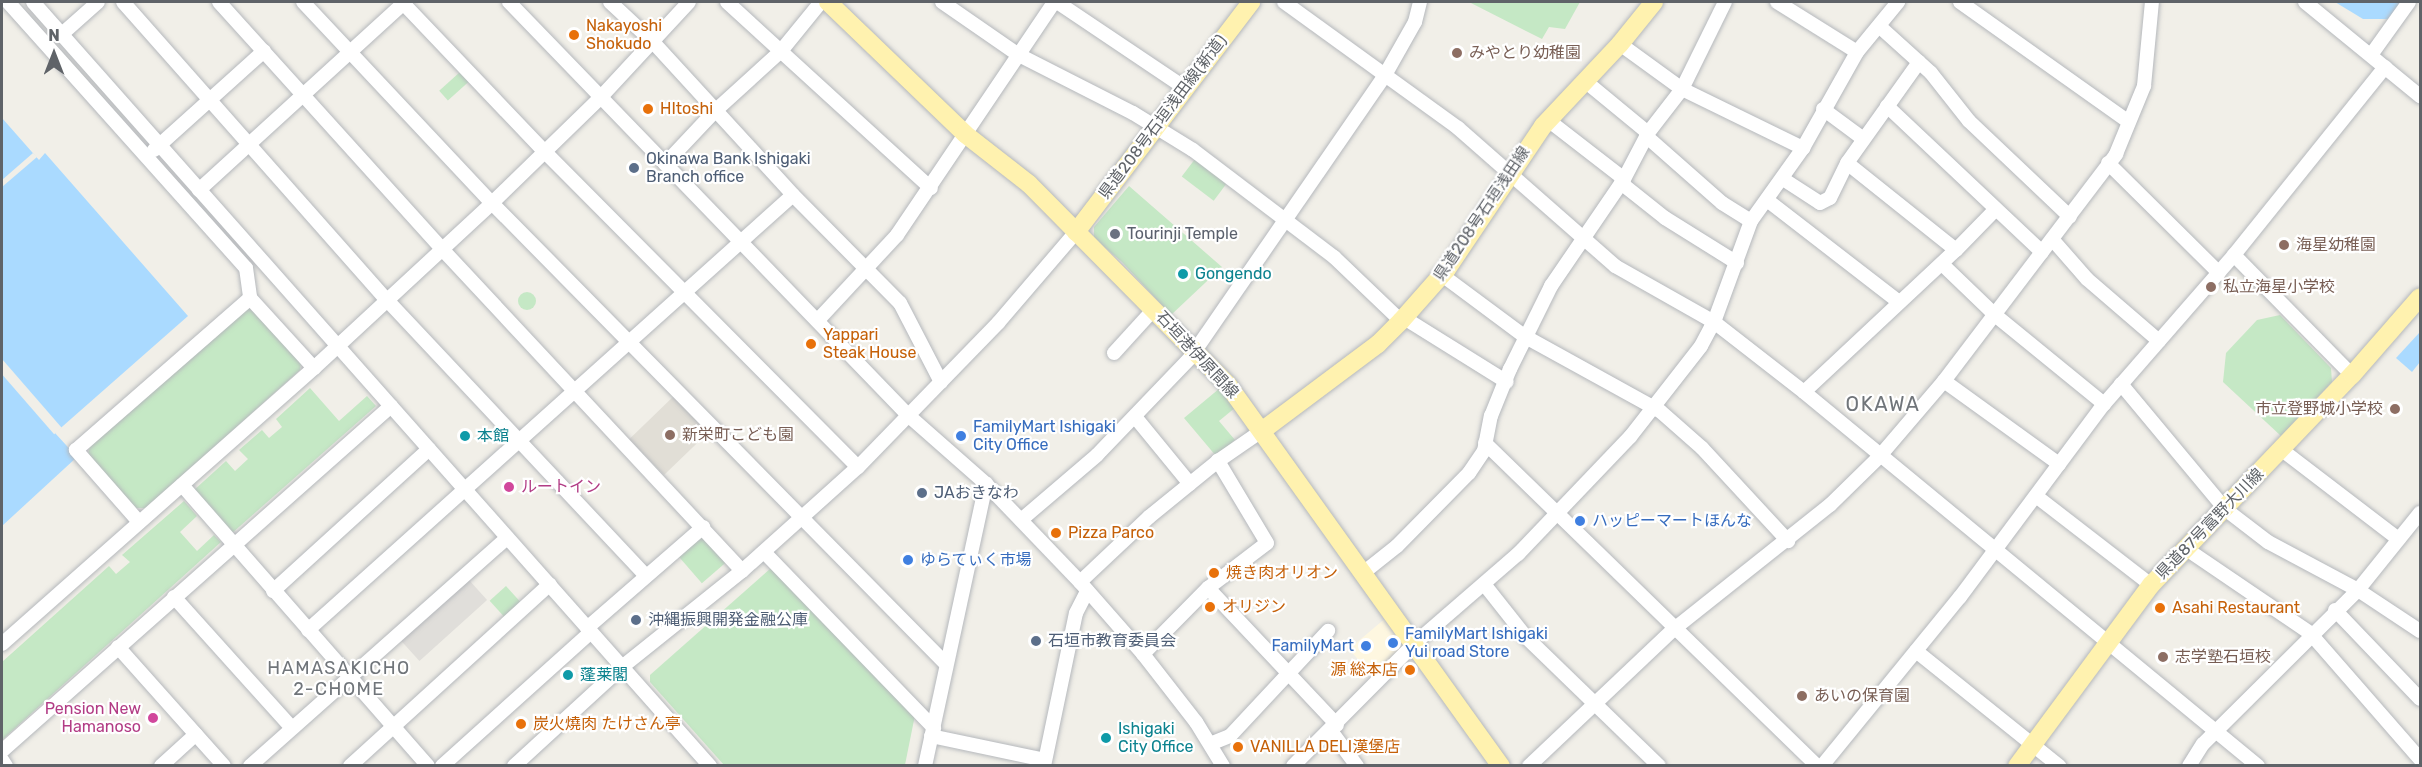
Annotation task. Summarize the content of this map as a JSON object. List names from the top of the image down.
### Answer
{
  "streets": {
    "main road": [
      "県道208号石垣浅田線(新道)",
      "県道208号石垣浅田線",
      "石垣港伊原間線",
      "県道87号富野大川線"
    ]
  },
  "crossings": [
    ["県道208号石垣浅田線(新道)", "石垣港伊原間線"],
    ["県道208号石垣浅田線", "石垣港伊原間線"]
  ],
  "districts": ["OKAWA", "HAMASAKICHO 2-CHOME"],
  "places": [
    "Nakayoshi Shokudo",
    "みやとり幼稚園",
    "HItoshi",
    "Okinawa Bank Ishigaki Branch office",
    "Tourinji Temple",
    "海星幼稚園",
    "Gongendo",
    "私立海星小学校",
    "Yappari Steak House",
    "市立登野城小学校",
    "新栄町こども園",
    "本館",
    "FamilyMart Ishigaki City Office",
    "ルートイン",
    "JAおきなわ",
    "ハッピーマートほんな",
    "Pizza Parco",
    "ゆらてぃく市場",
    "焼き肉オリオン",
    "オリジン",
    "Asahi Restaurant",
    "沖縄振興開発金融公庫",
    "石垣市教育委員会",
    "FamilyMart Ishigaki Yui road Store",
    "FamilyMart",
    "志学塾石垣校",
    "源 総本店",
    "蓬莱閣",
    "あいの保育園",
    "Pension New Hamanoso",
    "炭火燒肉 たけさん亭",
    "Ishigaki City Office",
    "VANILLA DELI漢堡店"
  ],
  "north": "top"
}
